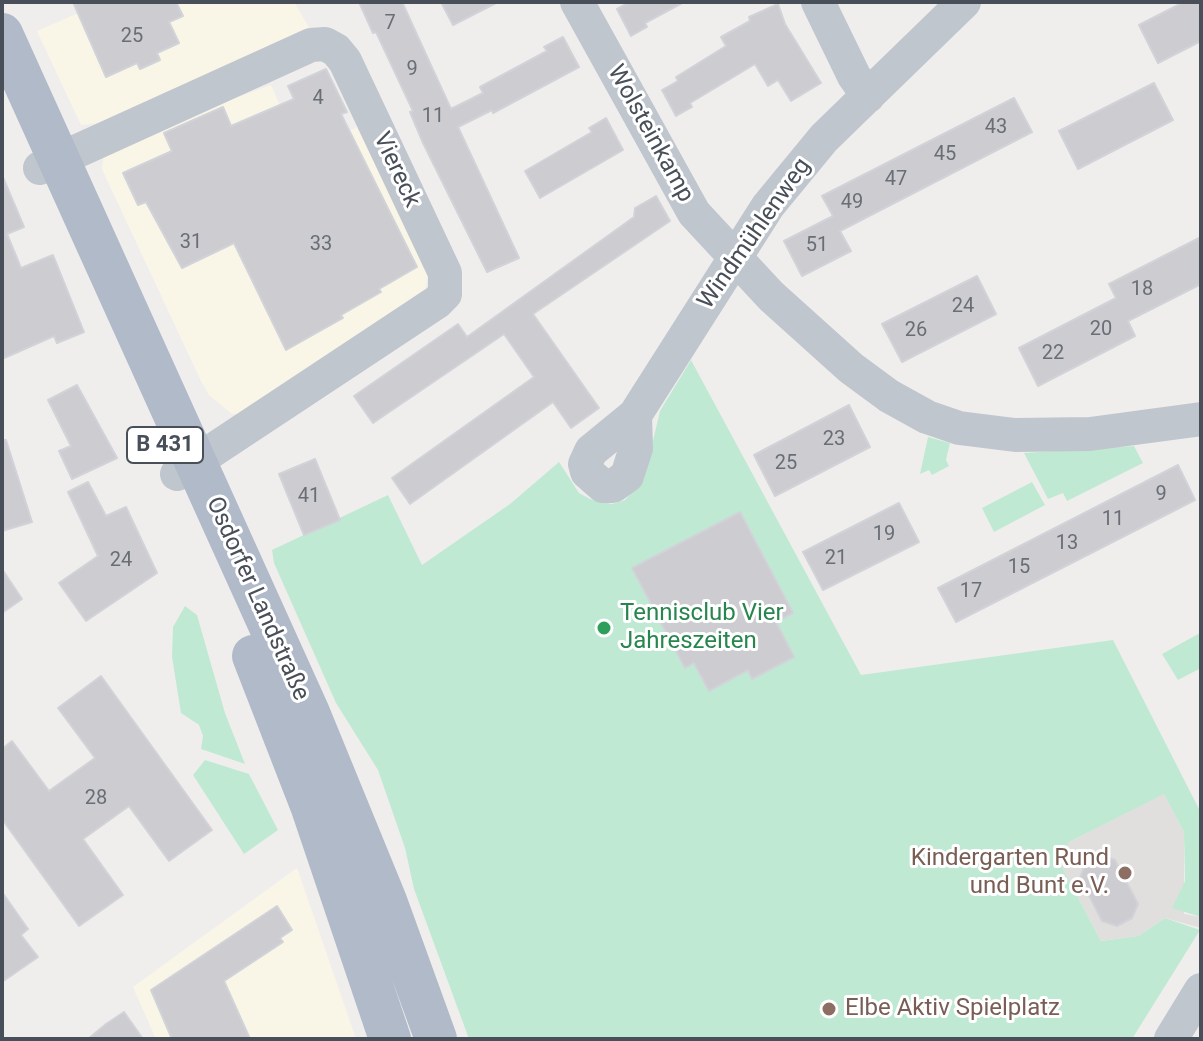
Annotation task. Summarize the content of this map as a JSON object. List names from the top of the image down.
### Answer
{
  "streets": {
    "main road": ["B 431", "Osdorfer Landstraße"],
    "street": ["Wolsteinkamp", "Viereck", "Windmühlenweg"]
  },
  "crossings": [
    ["Wolsteinkamp", "Windmühlenweg"],
    ["Viereck", "Osdorfer Landstraße"]
  ],
  "places": ["Tennisclub Vier Jahreszeiten", "Kindergarten Rund und Bunt e.V.", "Elbe Aktiv Spielplatz"],
  "house_numbers": [
    "7",
    "25",
    "9",
    "4",
    "11",
    "43",
    "45",
    "47",
    "49",
    "31",
    "33",
    "51",
    "18",
    "24",
    "20",
    "26",
    "22",
    "23",
    "25",
    "9",
    "41",
    "11",
    "19",
    "13",
    "21",
    "24",
    "15",
    "17",
    "28"
  ]
}
